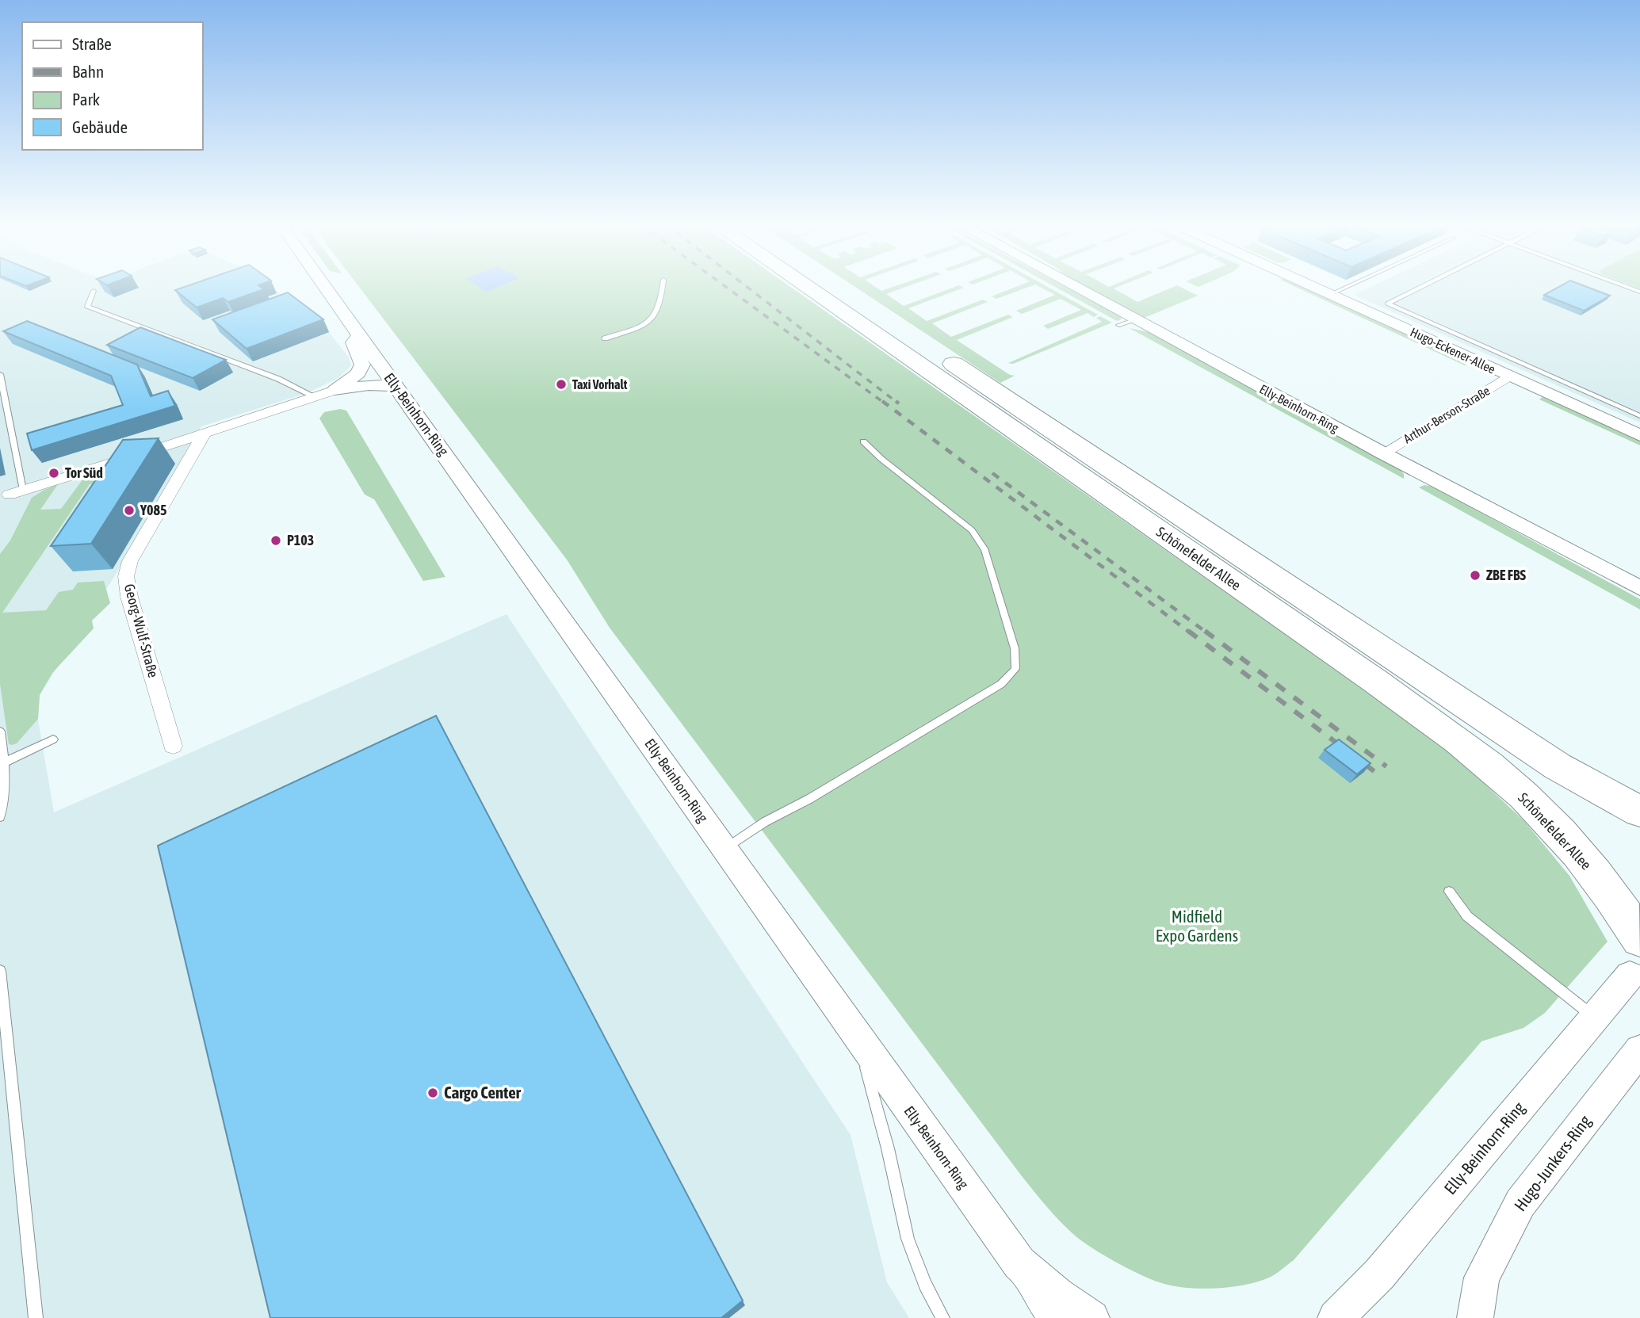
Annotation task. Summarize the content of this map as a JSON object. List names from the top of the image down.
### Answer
{
  "streets": {
    "highway": ["Schönefelder Allee"],
    "street": [
      "Hugo-Eckener-Allee",
      "Elly-Beinhorn-Ring",
      "Arthur-Berson-Straße",
      "Georg-Wulf-Straße",
      "Hugo-Junkers-Ring"
    ]
  },
  "crossings": [
    ["Hugo-Eckener-Allee", "Arthur-Berson-Straße"],
    ["Elly-Beinhorn-Ring", "Arthur-Berson-Straße"]
  ],
  "parks": ["Midfield Expo Gardens"],
  "places": [
    "Taxi Vorhalt",
    "Tor Süd",
    "Y085",
    "P103",
    "ZBE FBS",
    "Cargo Center"
  ],
  "legend": [
    "Straße",
    "Bahn",
    "Park",
    "Gebäude"
  ]
}
